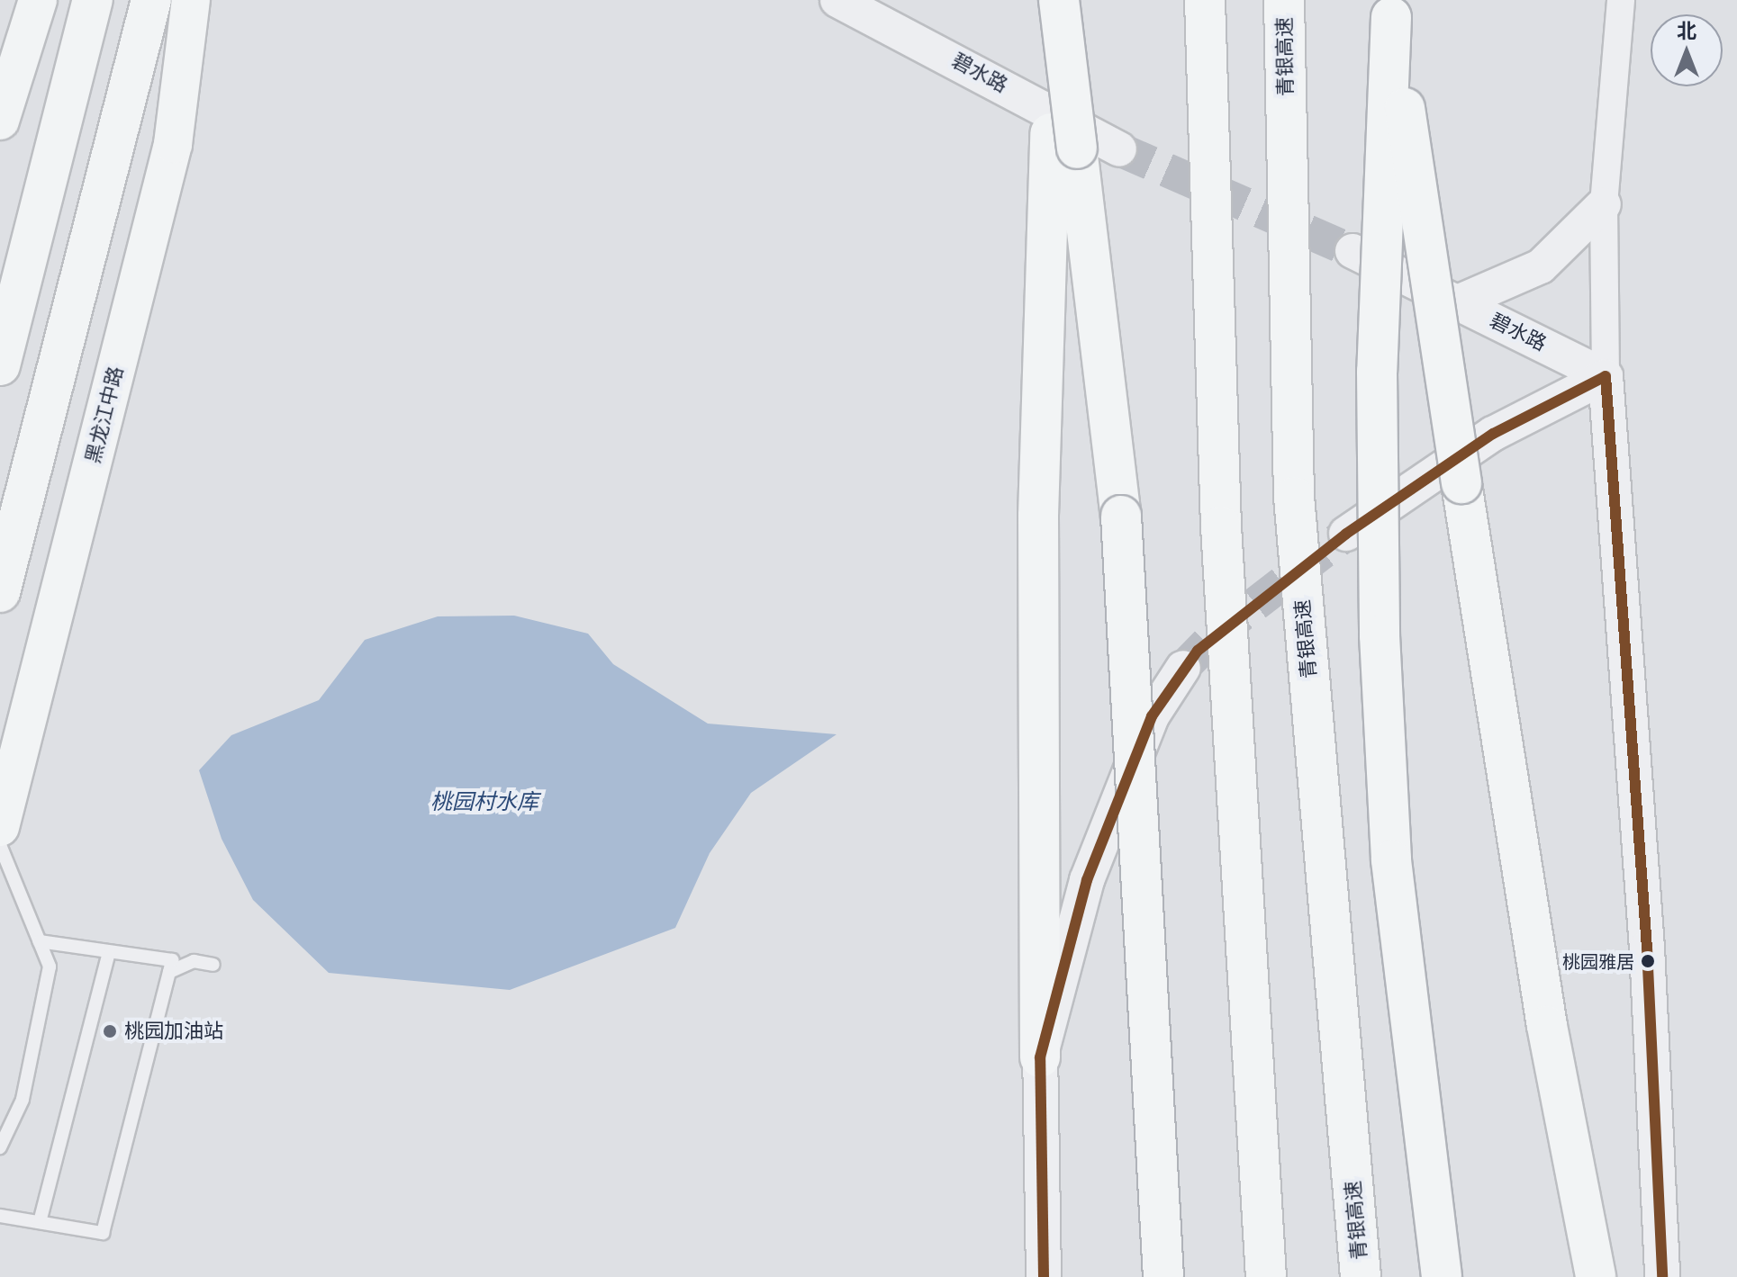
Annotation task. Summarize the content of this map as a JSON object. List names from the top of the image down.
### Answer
{
  "streets": {
    "highway": ["青银高速"],
    "main road": ["黑龙江中路"],
    "street": ["碧水路"]
  },
  "water": ["桃园村水库"],
  "places": ["桃园雅居", "桃园加油站"],
  "north": "top"
}
